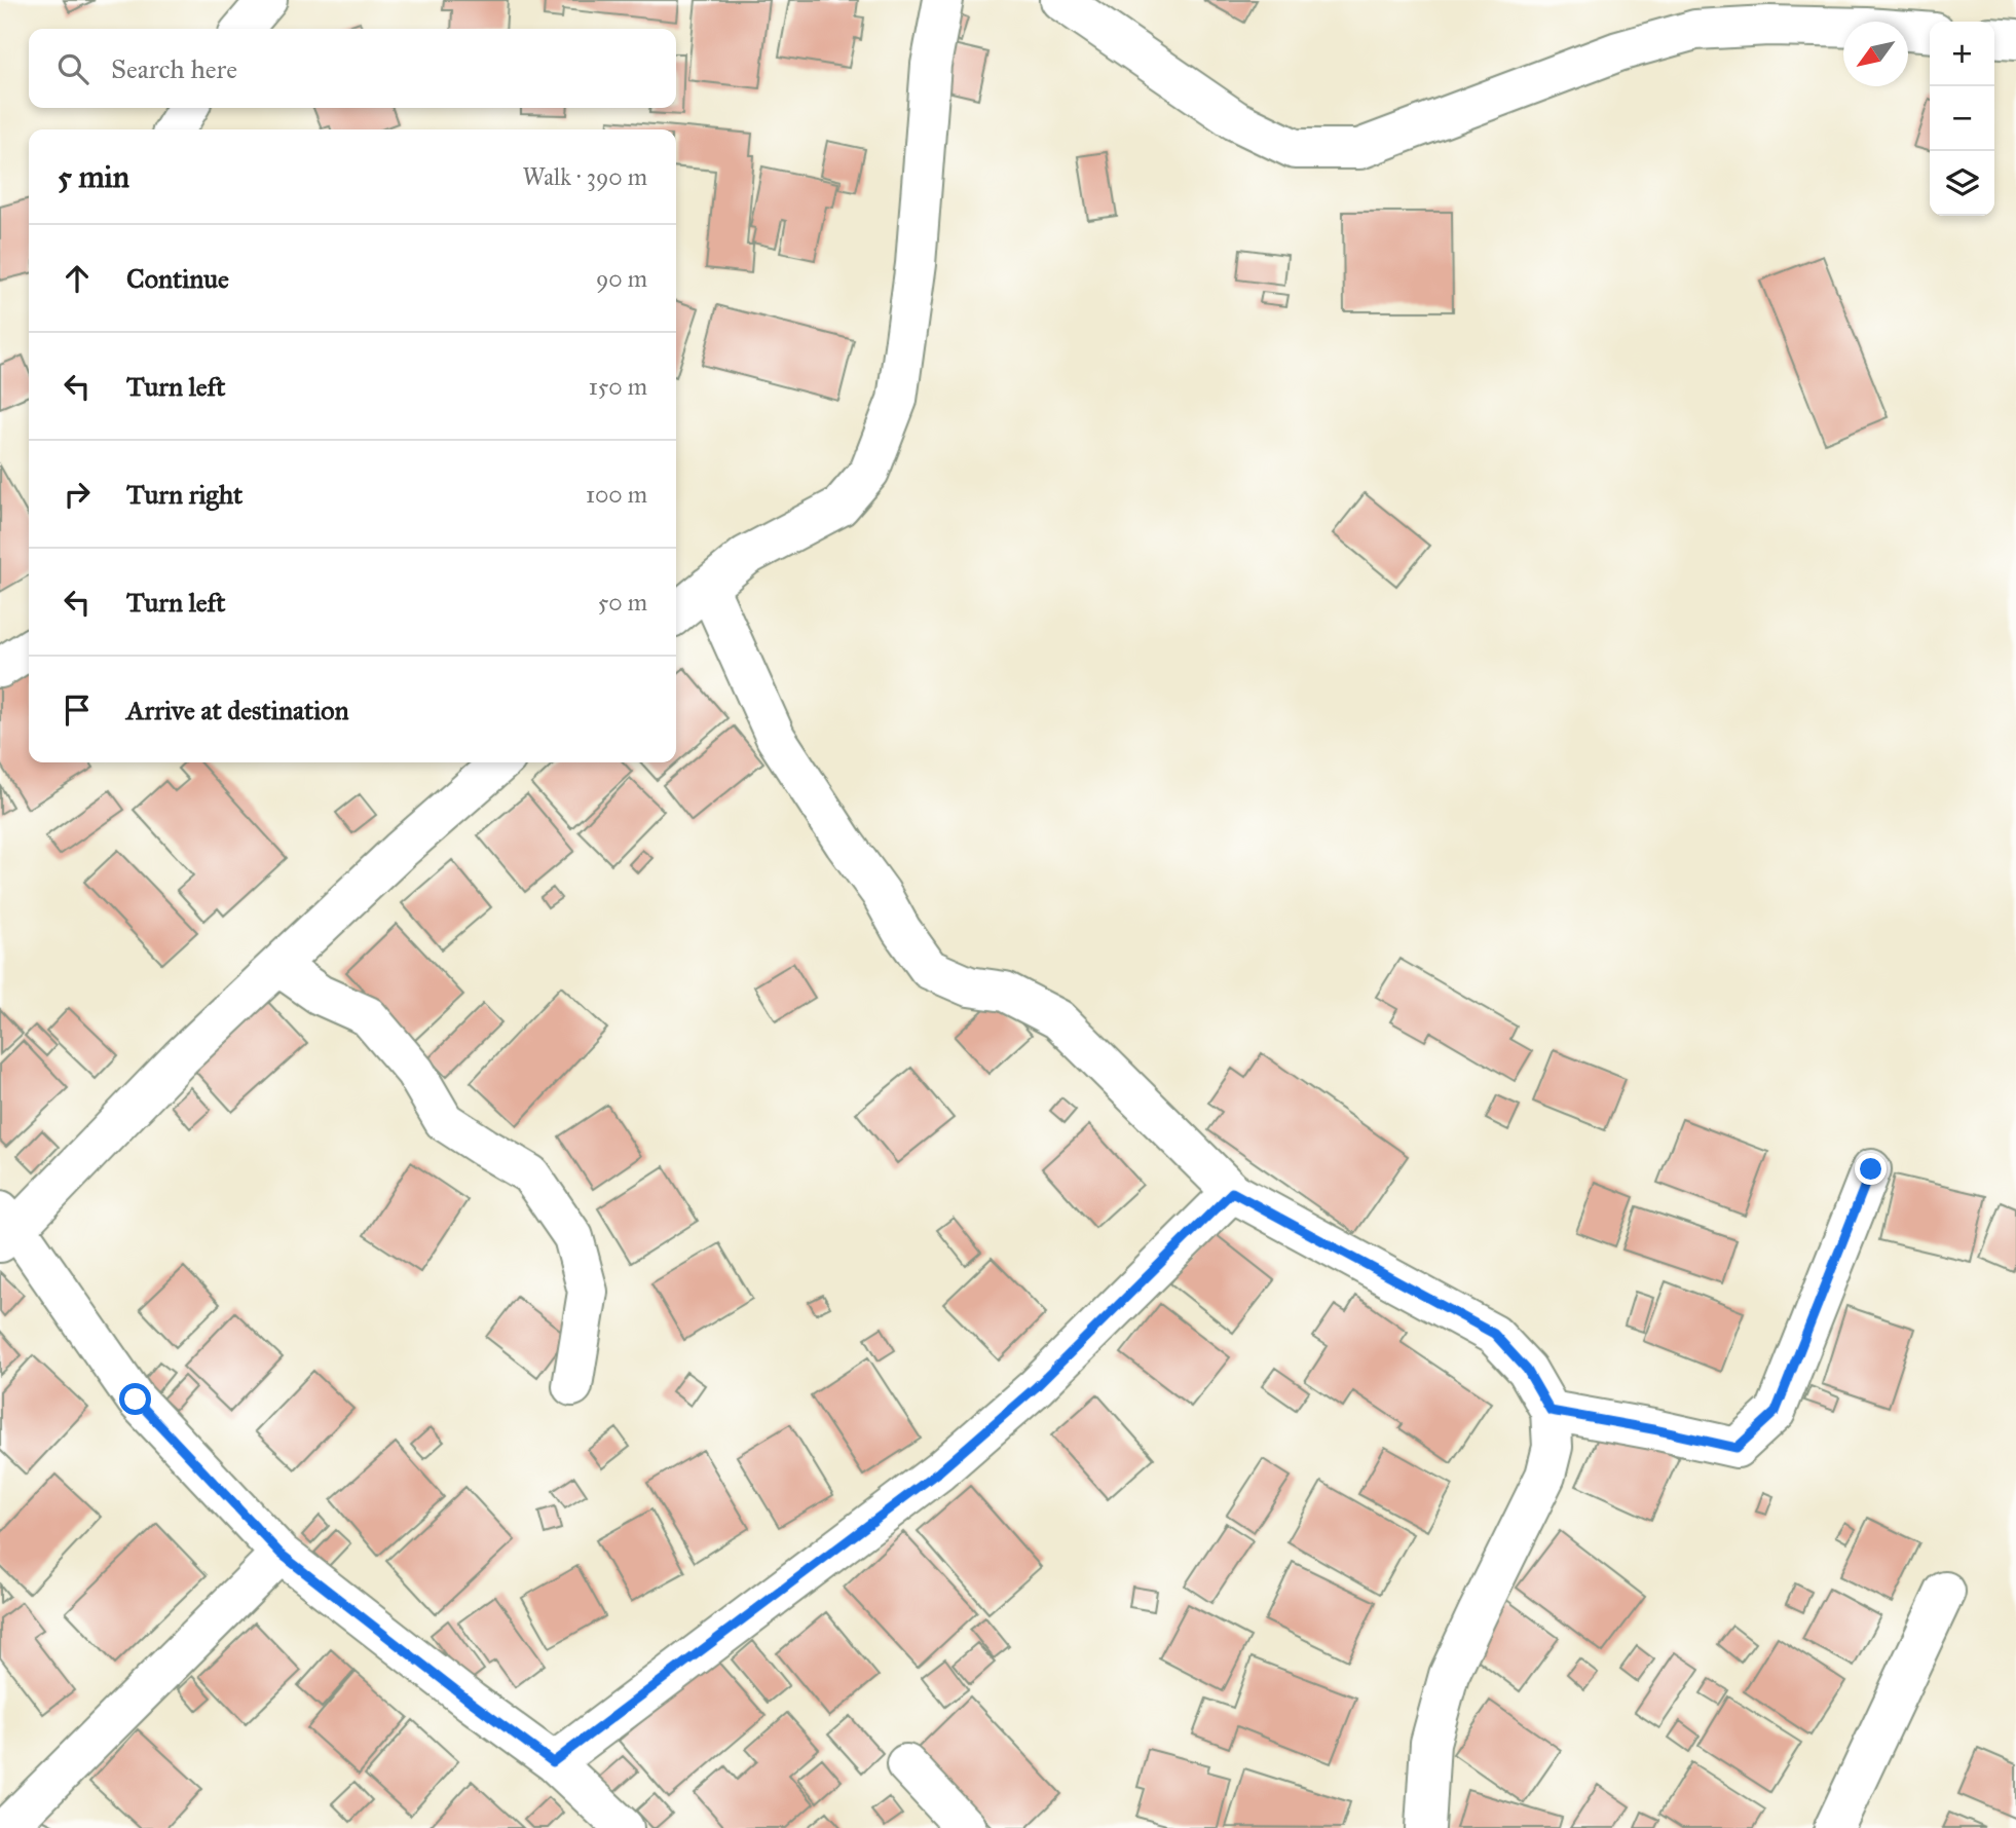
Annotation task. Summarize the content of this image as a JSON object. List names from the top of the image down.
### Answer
{
  "north": "bottom left",
  "page": {
    "map_buttons": ["+", "−"],
    "search": "Search here",
    "heading": ["5 min", "Walk · 390 m"],
    "list": [
      ["Continue", "90 m"],
      ["Turn left", "150 m"],
      ["Turn right", "100 m"],
      ["Turn left", "50 m"],
      "Arrive at destination"
    ]
  }
}
